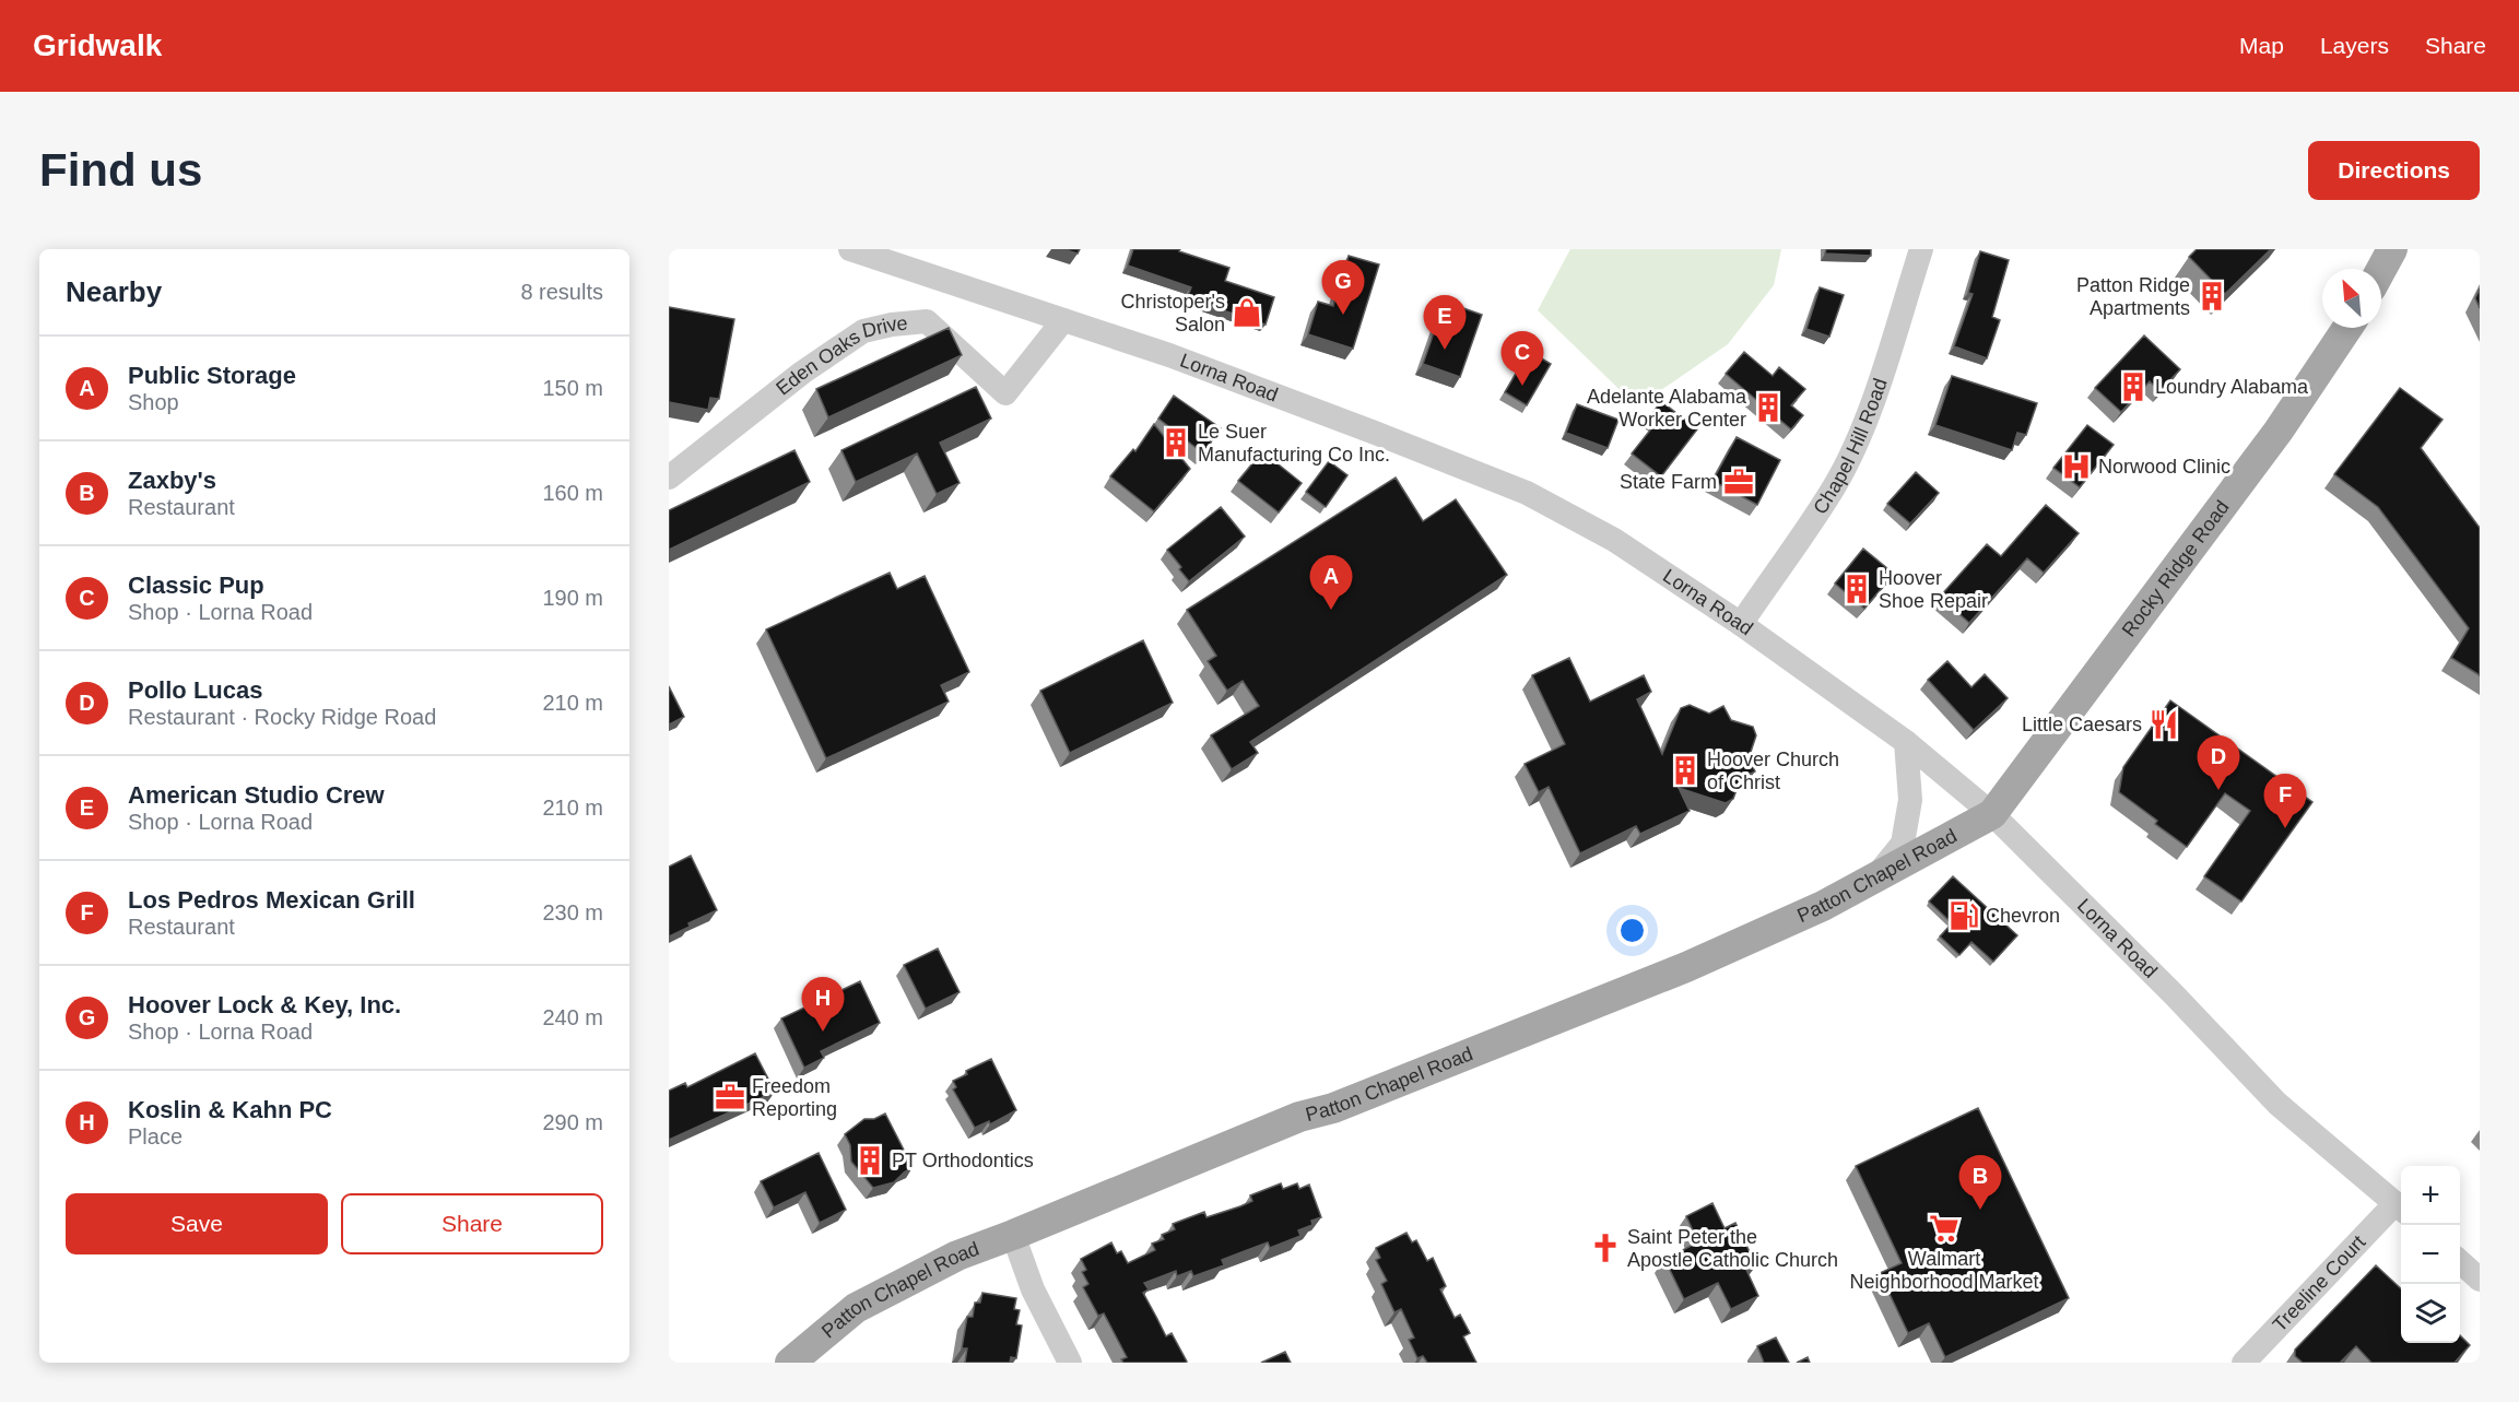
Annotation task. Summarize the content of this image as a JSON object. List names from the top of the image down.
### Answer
{
  "streets": {
    "main road": ["Rocky Ridge Road", "Patton Chapel Road"],
    "street": [
      "Eden Oaks Drive",
      "Lorna Road",
      "Chapel Hill Road",
      "Treeline Court"
    ]
  },
  "crossings": [
    ["Eden Oaks Drive", "Lorna Road"],
    ["Lorna Road", "Chapel Hill Road"],
    ["Lorna Road", "Rocky Ridge Road"],
    ["Lorna Road", "Patton Chapel Road"],
    ["Lorna Road", "Treeline Court"],
    ["Rocky Ridge Road", "Patton Chapel Road"]
  ],
  "places": {
    "building": [
      "Patton Ridge Apartments",
      "Loundry Alabama",
      "Adelante Alabama Worker Center",
      "Le Suer Manufacturing Co Inc.",
      "Hoover Shoe Repair",
      "Hoover Church of Christ",
      "PT Orthodontics"
    ],
    "shop": ["Christoper's Salon"],
    "hospital": ["Norwood Clinic"],
    "office": ["State Farm", "Freedom Reporting"],
    "restaurant": ["Little Caesars"],
    "fuel station": ["Chevron"],
    "supermarket": ["Walmart Neighborhood Market"],
    "church": ["Saint Peter the Apostle Catholic Church"]
  },
  "north": "top left",
  "page": {
    "header": "Gridwalk",
    "nav": ["Map", "Layers", "Share"],
    "buttons": [
      "Directions",
      ["Save", "Share"]
    ],
    "title": "Find us",
    "heading": ["Nearby", "8 results"],
    "pins": [
      "G",
      "E",
      "C",
      "A",
      "D",
      "F",
      "H",
      "B"
    ],
    "list": [
      {
        "mark": "A",
        "name": "Public Storage",
        "note": "Shop",
        "value": "150 m"
      },
      {
        "mark": "B",
        "name": "Zaxby's",
        "note": "Restaurant",
        "value": "160 m"
      },
      {
        "mark": "C",
        "name": "Classic Pup",
        "note": "Shop · Lorna Road",
        "value": "190 m"
      },
      {
        "mark": "D",
        "name": "Pollo Lucas",
        "note": "Restaurant · Rocky Ridge Road",
        "value": "210 m"
      },
      {
        "mark": "E",
        "name": "American Studio Crew",
        "note": "Shop · Lorna Road",
        "value": "210 m"
      },
      {
        "mark": "F",
        "name": "Los Pedros Mexican Grill",
        "note": "Restaurant",
        "value": "230 m"
      },
      {
        "mark": "G",
        "name": "Hoover Lock & Key, Inc.",
        "note": "Shop · Lorna Road",
        "value": "240 m"
      },
      {
        "mark": "H",
        "name": "Koslin & Kahn PC",
        "note": "Place",
        "value": "290 m"
      }
    ],
    "map_buttons": ["+", "−"]
  }
}
